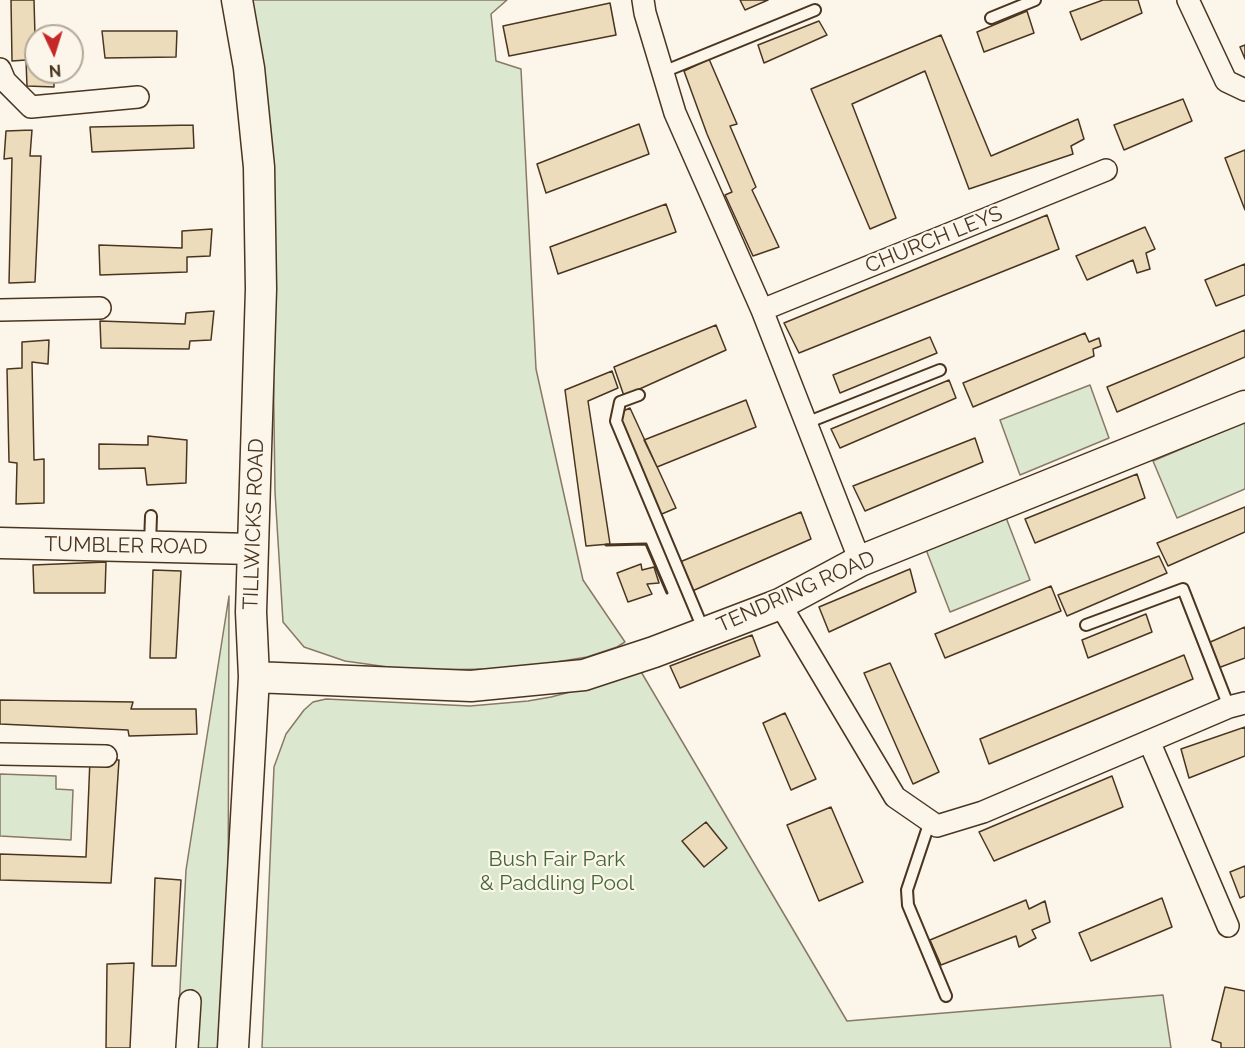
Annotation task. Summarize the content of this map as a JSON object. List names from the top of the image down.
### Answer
{
  "streets": {
    "street": [
      "CHURCH LEYS",
      "TILLWICKS ROAD",
      "TUMBLER ROAD",
      "TENDRING ROAD"
    ]
  },
  "crossings": [
    ["TILLWICKS ROAD", "TUMBLER ROAD"],
    ["TILLWICKS ROAD", "TENDRING ROAD"]
  ],
  "parks": ["Bush Fair Park & Paddling Pool"],
  "north": "bottom"
}
